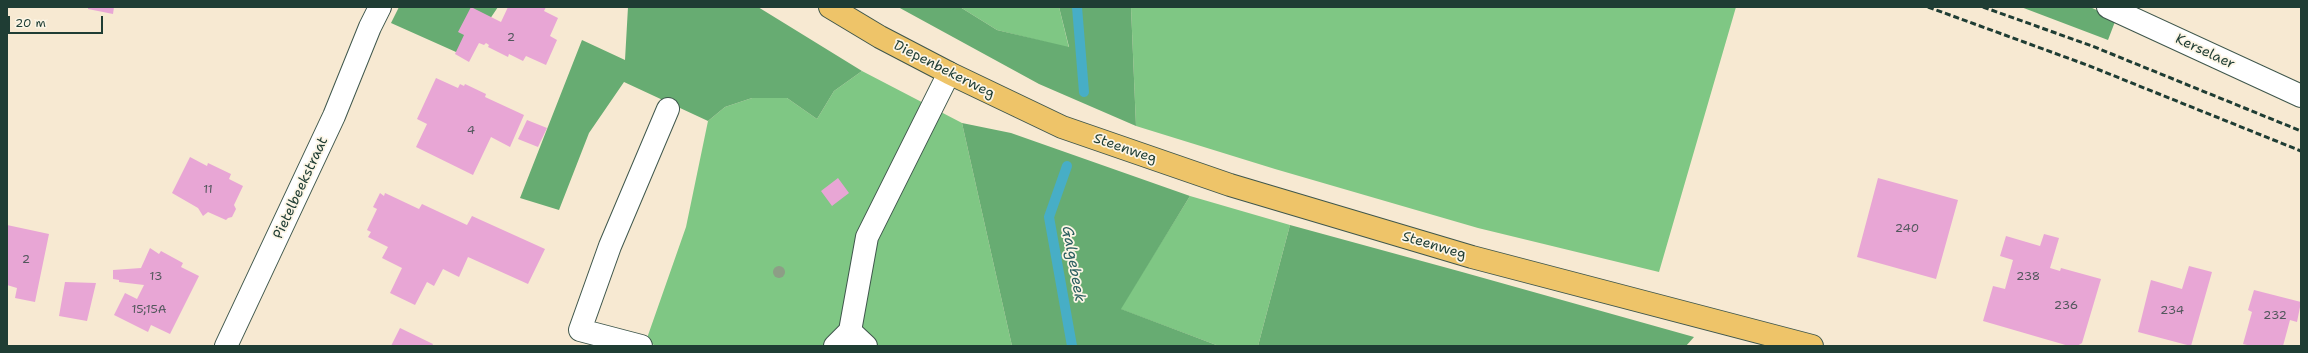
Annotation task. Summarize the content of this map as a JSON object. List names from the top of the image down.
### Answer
{
  "streets": {
    "main road": ["Diepenbekerweg", "Steenweg"],
    "street": ["Kerselaer", "Pietelbeekstraat"]
  },
  "crossings": [
    ["Diepenbekerweg", "Steenweg"]
  ],
  "water": ["Galgebeek"],
  "house_numbers": [
    "2",
    "4",
    "11",
    "240",
    "2",
    "13",
    "238",
    "236",
    "15;15A",
    "234",
    "232"
  ],
  "scale_bar": "20 m"
}
